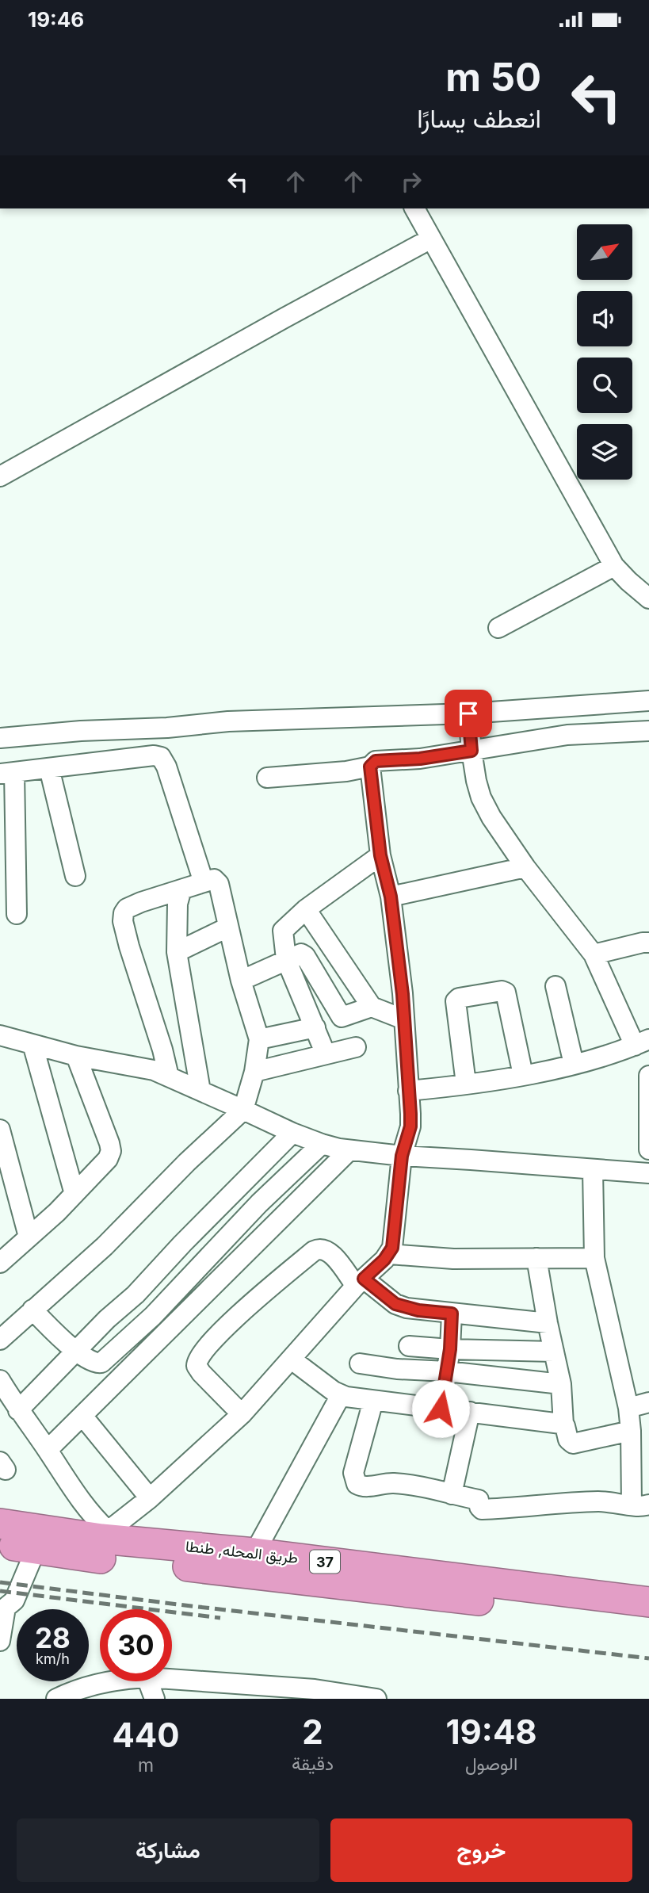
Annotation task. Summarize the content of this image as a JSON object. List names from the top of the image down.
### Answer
{
  "streets": {
    "highway": ["طريق المحله, طنطا", "37"]
  },
  "north": "top right",
  "page": {
    "status": "19:46",
    "turn": ["50 m", "انعطف يسارًا"],
    "speed": "28 km/h",
    "limit": "30",
    "eta": [
      "19:48",
      "الوصول",
      "2",
      "دقيقة",
      "440",
      "m"
    ],
    "buttons": ["خروج", "مشاركة"]
  }
}
